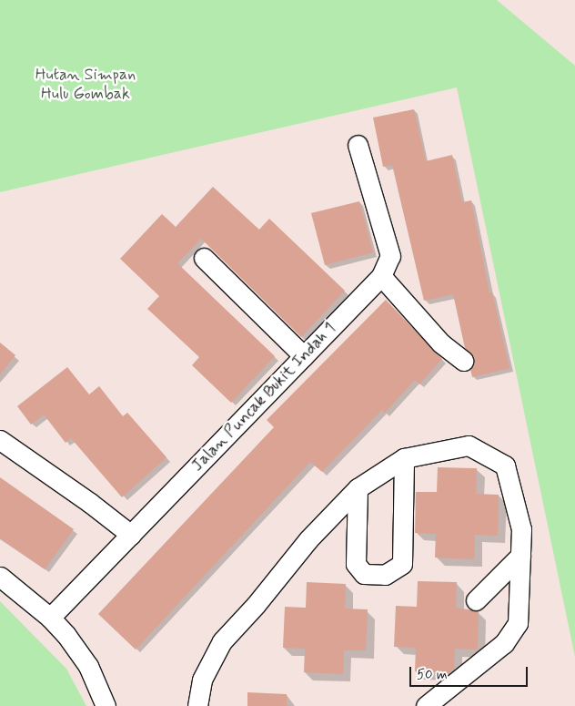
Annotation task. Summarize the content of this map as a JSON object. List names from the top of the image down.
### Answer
{
  "streets": {
    "street": ["Jalan Puncak Bukit Indah 1"]
  },
  "parks": ["Hutan Simpan Hulu Gombak"],
  "scale_bar": "50 m"
}
